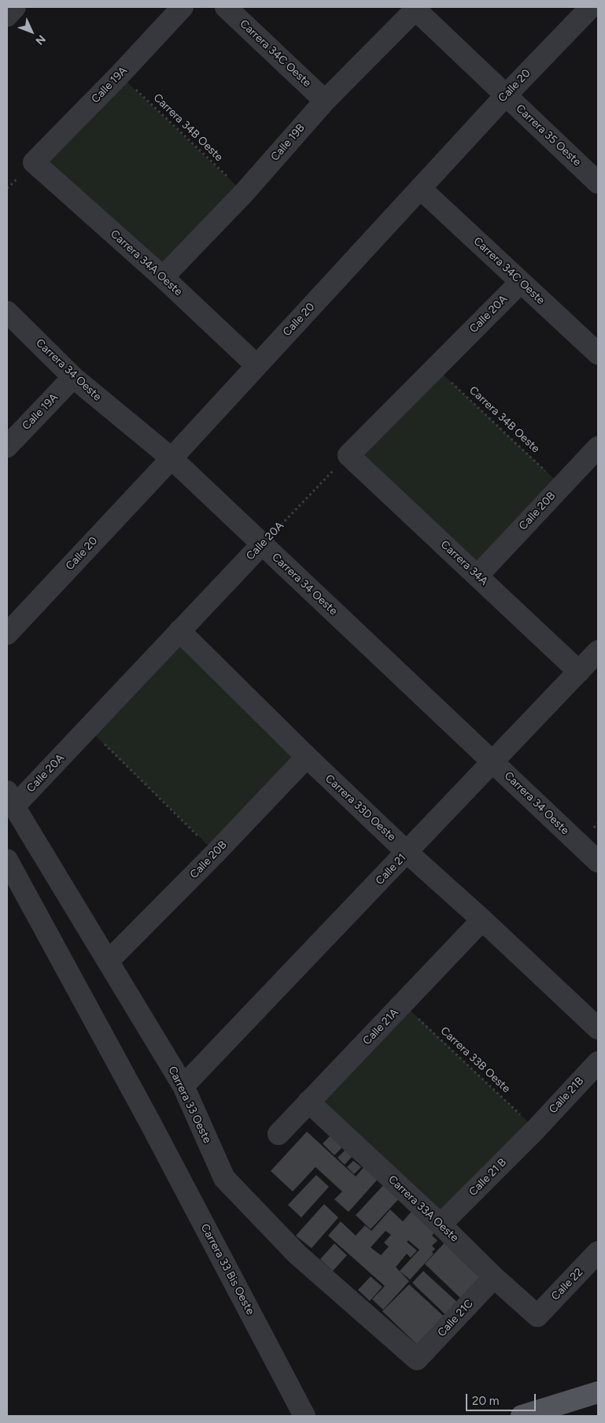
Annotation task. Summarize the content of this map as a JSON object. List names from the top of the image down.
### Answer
{
  "streets": {
    "street": [
      "Carrera 34C Oeste",
      "Calle 19A",
      "Calle 20",
      "Carrera 35 Oeste",
      "Calle 19B",
      "Carrera 34A Oeste",
      "Calle 20A",
      "Carrera 34 Oeste",
      "Calle 20B",
      "Carrera 34A",
      "Carrera 33D Oeste",
      "Calle 21",
      "Calle 21A",
      "Calle 21B",
      "Carrera 33 Oeste",
      "Calle 21 B",
      "Carrera 33A Oeste",
      "Carrera 33 Bis Oeste",
      "Calle 22",
      "Calle 21C"
    ],
    "path": ["Carrera 34B Oeste", "Carrera 33B Oeste"]
  },
  "crossings": [
    ["Carrera 34C Oeste", "Calle 20"],
    ["Carrera 34C Oeste", "Calle 19B"],
    ["Carrera 34C Oeste", "Calle 20A"],
    ["Calle 19A", "Carrera 34B Oeste"],
    ["Calle 19A", "Carrera 34A Oeste"],
    ["Calle 19A", "Carrera 34 Oeste"],
    ["Calle 20", "Carrera 35 Oeste"],
    ["Calle 20", "Carrera 34A Oeste"],
    ["Calle 20", "Carrera 34 Oeste"],
    ["Carrera 34B Oeste", "Calle 19B"],
    ["Carrera 34B Oeste", "Calle 20A"],
    ["Carrera 34B Oeste", "Calle 20B"],
    ["Carrera 35 Oeste", "Calle 19B"],
    ["Calle 19B", "Carrera 34A Oeste"],
    ["Calle 20A", "Carrera 34 Oeste"],
    ["Calle 20A", "Carrera 34A"],
    ["Calle 20A", "Carrera 33D Oeste"],
    ["Calle 20A", "Carrera 33 Oeste"],
    ["Carrera 34 Oeste", "Calle 21"],
    ["Calle 20B", "Carrera 34A"],
    ["Calle 20B", "Carrera 33D Oeste"],
    ["Calle 20B", "Carrera 33 Oeste"],
    ["Carrera 34A", "Calle 21"],
    ["Carrera 33D Oeste", "Calle 21"],
    ["Carrera 33D Oeste", "Calle 21A"],
    ["Calle 21", "Carrera 33 Oeste"],
    ["Calle 21A", "Carrera 33B Oeste"],
    ["Calle 21A", "Carrera 33A Oeste"],
    ["Carrera 33B Oeste", "Calle 21B"],
    ["Carrera 33B Oeste", "Calle 21 B"],
    ["Calle 21B", "Calle 21 B"],
    ["Carrera 33 Oeste", "Calle 21C"],
    ["Calle 21 B", "Carrera 33A Oeste"],
    ["Carrera 33A Oeste", "Calle 22"],
    ["Carrera 33A Oeste", "Calle 21C"]
  ],
  "scale_bar": "20 m",
  "north": "bottom right"
}
